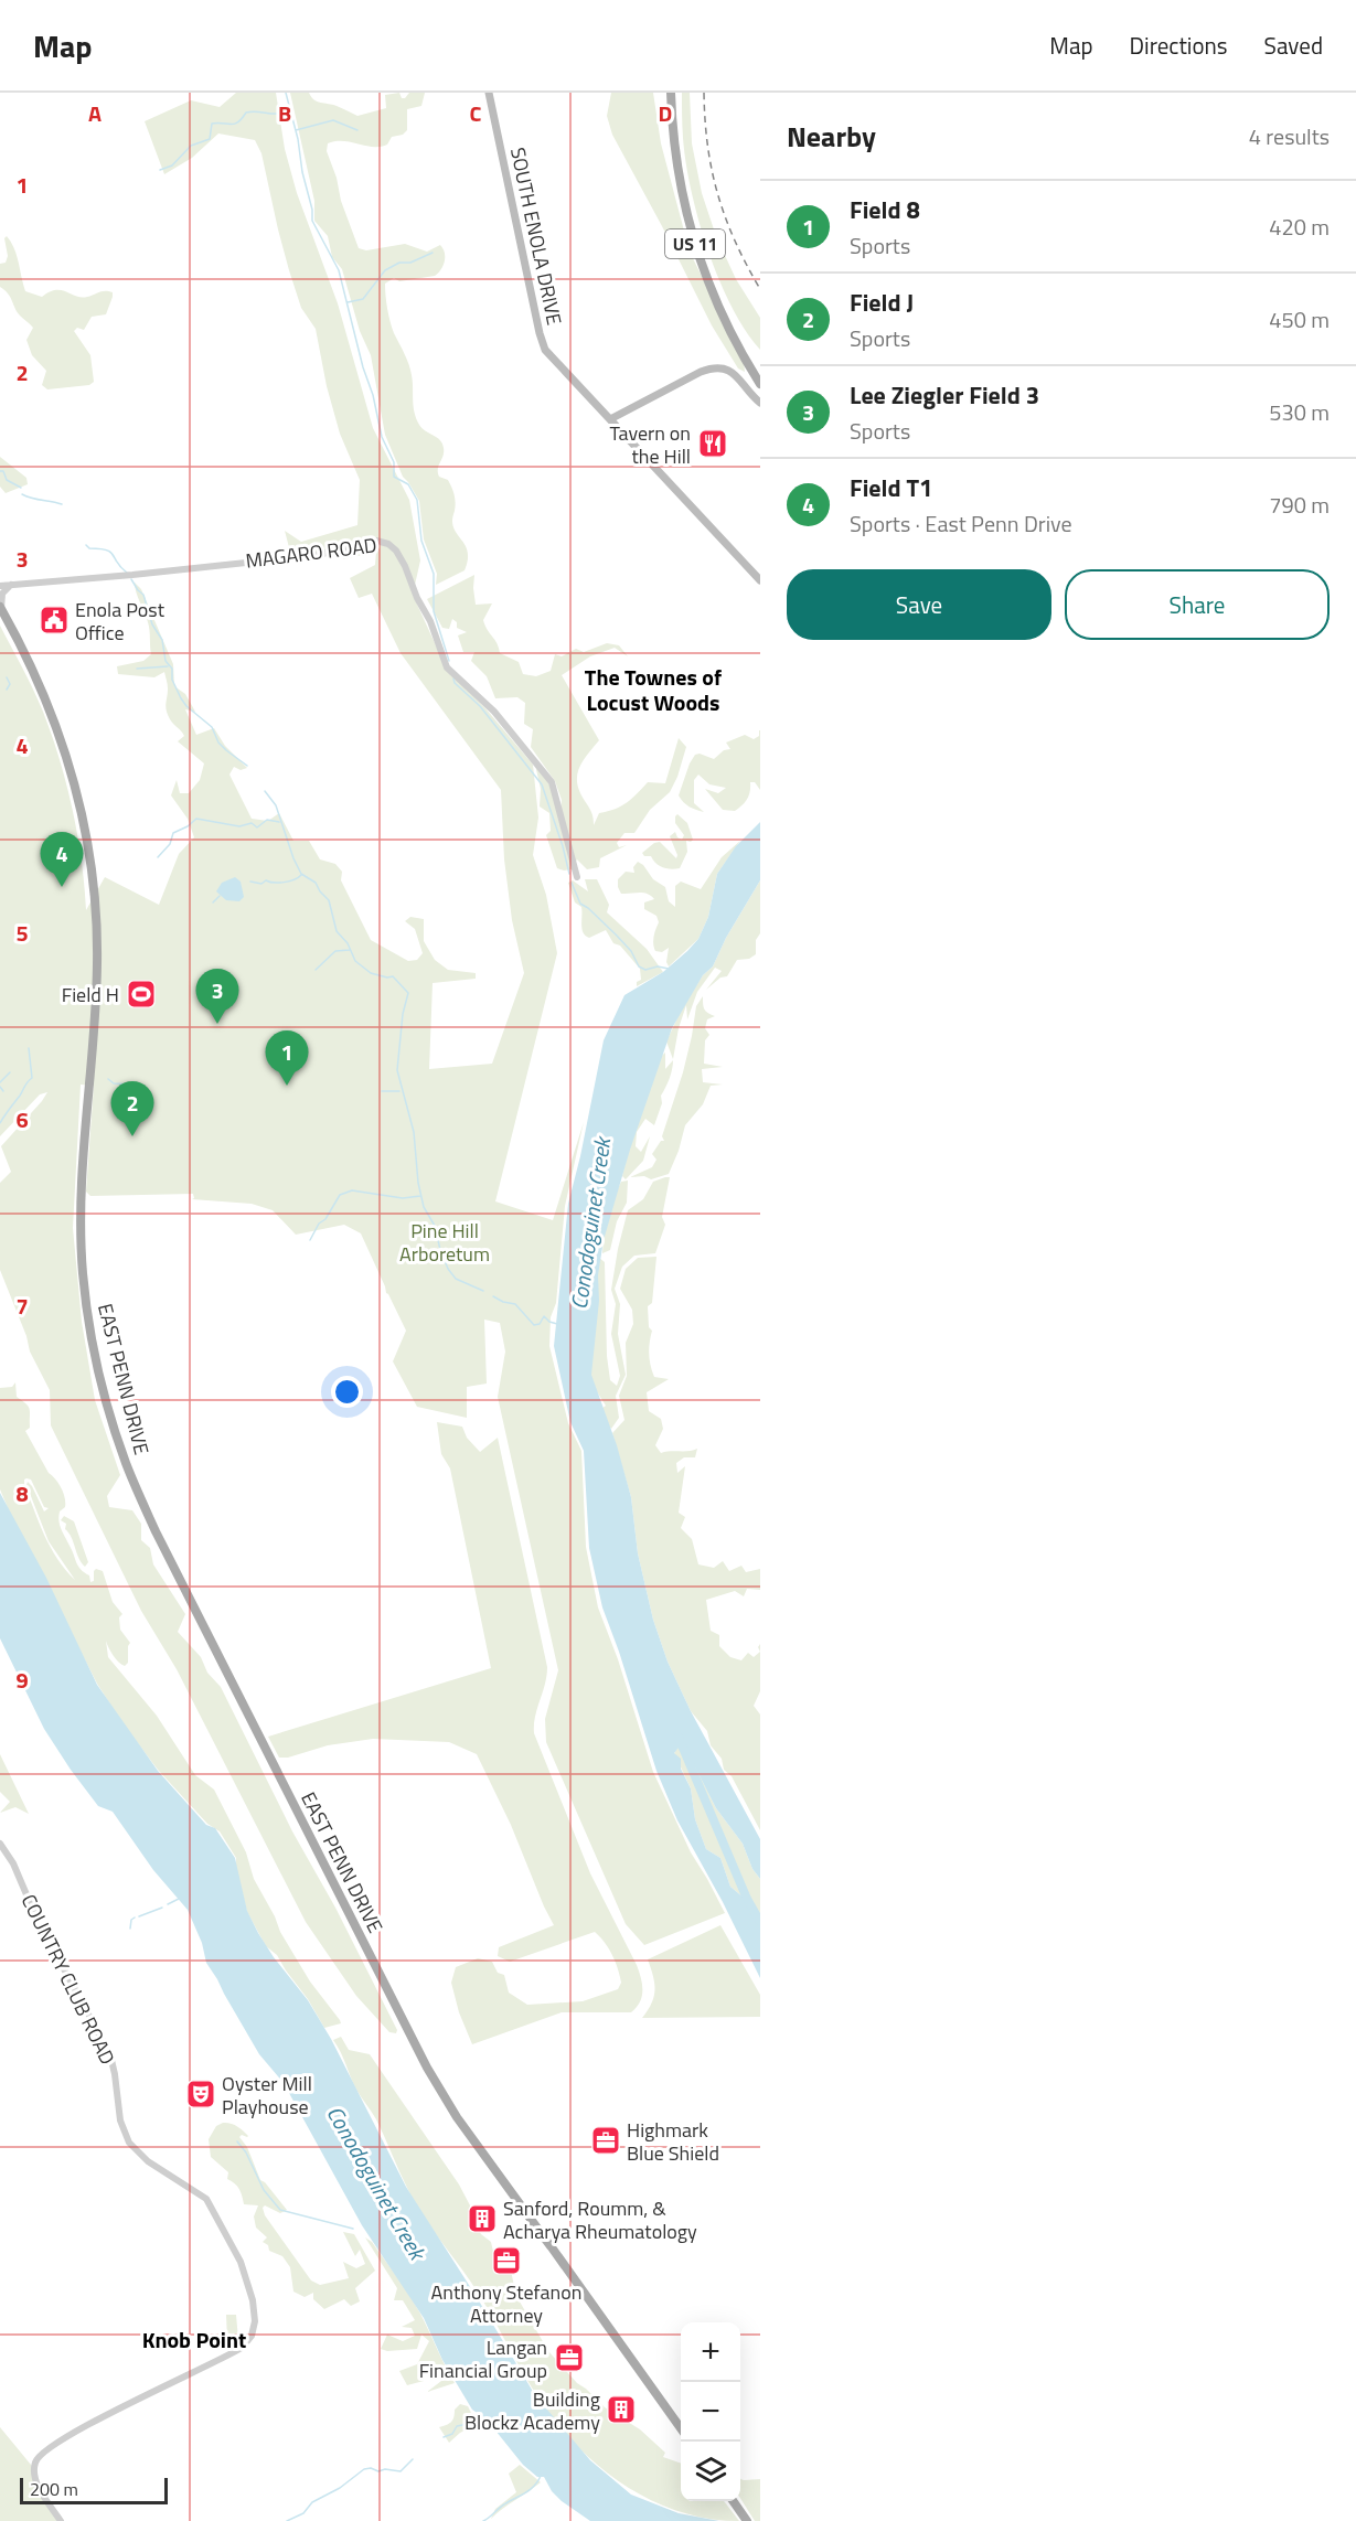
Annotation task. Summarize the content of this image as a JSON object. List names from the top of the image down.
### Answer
{
  "streets": {
    "main road": ["SOUTH ENOLA DRIVE", "US 11", "EAST PENN DRIVE"],
    "street": ["MAGARO ROAD", "COUNTRY CLUB ROAD"]
  },
  "districts": ["The Townes of Locust Woods", "Knob Point"],
  "water": ["Conodoguinet Creek"],
  "parks": ["Pine Hill Arboretum"],
  "places": {
    "restaurant": ["Tavern on the Hill"],
    "public building": ["Enola Post Office"],
    "sports": ["Field H"],
    "theatre": ["Oyster Mill Playhouse"],
    "office": ["Highmark Blue Shield", "Anthony Stefanon Attorney", "Langan Financial Group"],
    "building": ["Sanford, Roumm, & Acharya Rheumatology", "Building Blockz Academy"]
  },
  "scale_bar": "200 m",
  "page": {
    "header": "Map",
    "nav": ["Map", "Directions", "Saved"],
    "heading": ["Nearby", "4 results"],
    "list": [
      {
        "mark": "1",
        "name": "Field 8",
        "note": "Sports",
        "value": "420 m"
      },
      {
        "mark": "2",
        "name": "Field J",
        "note": "Sports",
        "value": "450 m"
      },
      {
        "mark": "3",
        "name": "Lee Ziegler Field 3",
        "note": "Sports",
        "value": "530 m"
      },
      {
        "mark": "4",
        "name": "Field T1",
        "note": "Sports · East Penn Drive",
        "value": "790 m"
      }
    ],
    "buttons": ["Save", "Share"],
    "pins": [
      "4",
      "3",
      "1",
      "2"
    ],
    "map_buttons": ["+", "−"],
    "scale": "200 m"
  },
  "grid": {
    "columns": [
      "A",
      "B",
      "C",
      "D"
    ],
    "rows": [
      "1",
      "2",
      "3",
      "4",
      "5",
      "6",
      "7",
      "8",
      "9"
    ]
  }
}
